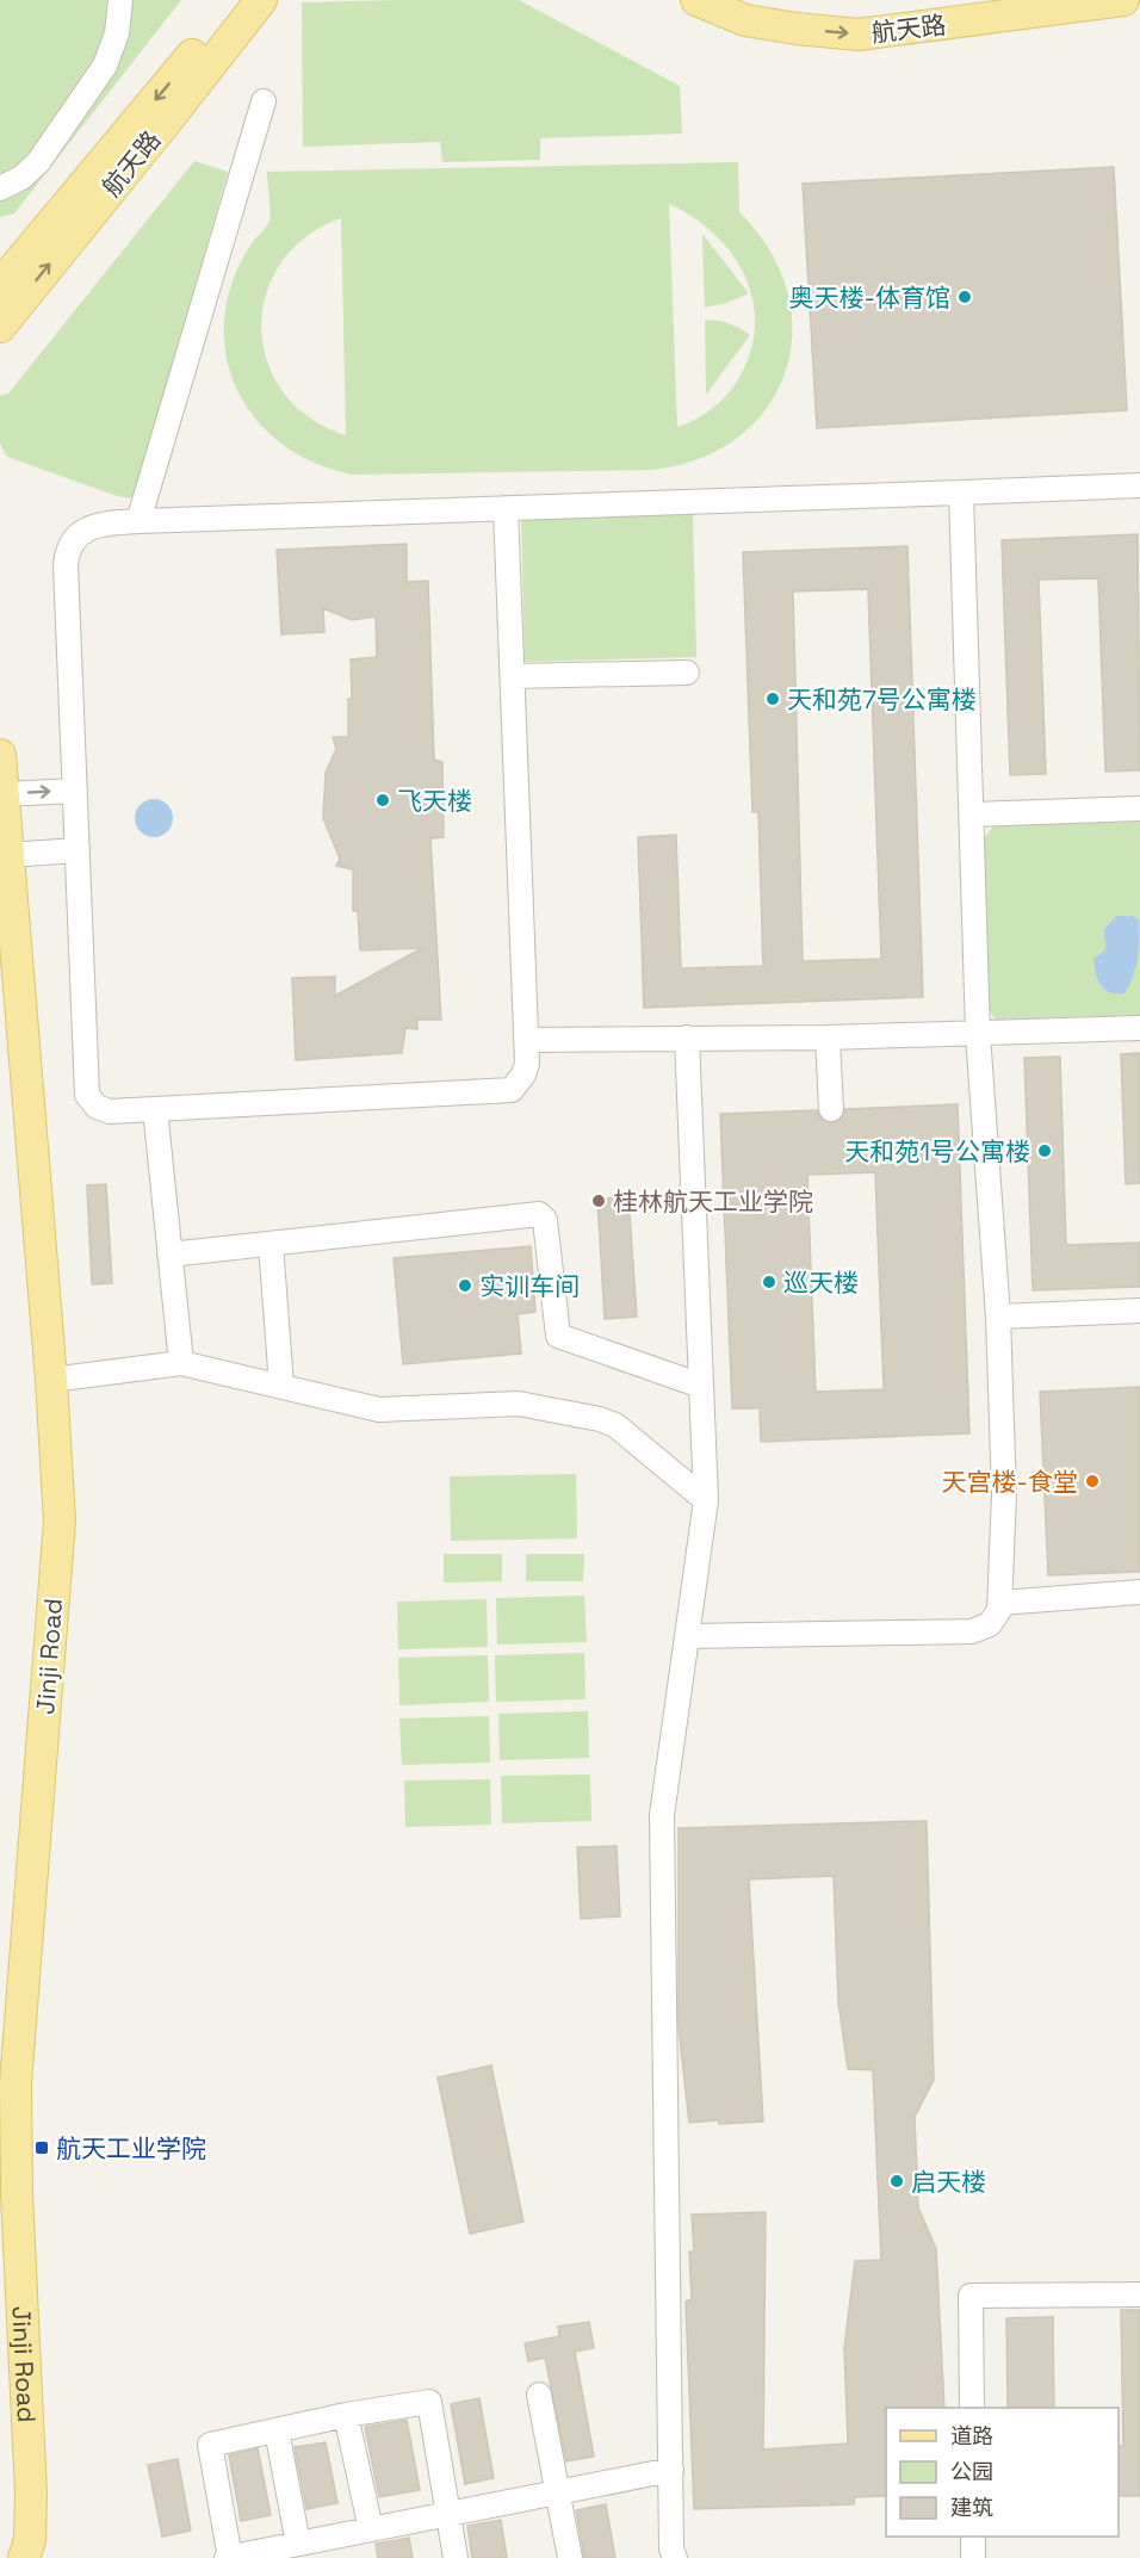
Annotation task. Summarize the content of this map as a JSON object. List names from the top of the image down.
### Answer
{
  "streets": {
    "main road": ["航天路", "Jinji Road"]
  },
  "places": {
    "other": [
      "奥天楼-体育馆",
      "天和苑7号公寓楼",
      "飞天楼",
      "天和苑1号公寓楼",
      "桂林航天工业学院",
      "巡天楼",
      "实训车间",
      "天宫楼-食堂",
      "启天楼"
    ],
    "transit": ["航天工业学院"]
  },
  "legend": ["道路", "公园", "建筑"]
}
